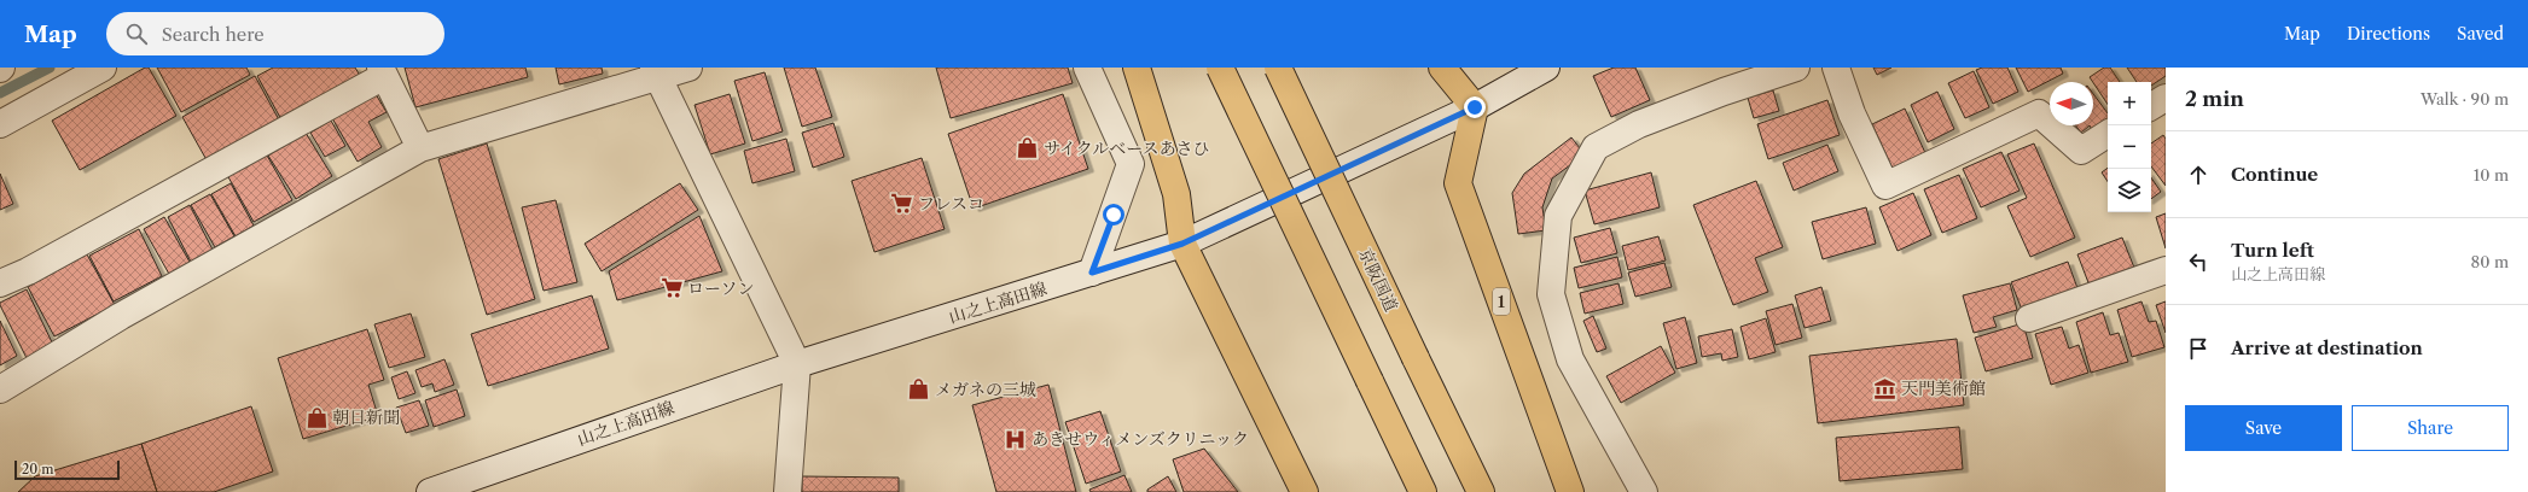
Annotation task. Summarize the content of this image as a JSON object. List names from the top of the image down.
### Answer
{
  "streets": {
    "highway": ["京阪国道", "1"],
    "street": ["山之上高田線"]
  },
  "crossings": [
    ["1", "山之上高田線"]
  ],
  "places": {
    "shop": ["サイクルベースあさひ", "メガネの三城", "朝日新聞"],
    "supermarket": ["フレスコ", "ローソン"],
    "museum": ["天門美術館"],
    "hospital": ["あきせウィメンズクリニック"]
  },
  "scale_bar": "20 m",
  "north": "left",
  "page": {
    "header": "Map",
    "search": "Search here",
    "nav": ["Map", "Directions", "Saved"],
    "heading": ["2 min", "Walk · 90 m"],
    "map_buttons": ["+", "−"],
    "list": [
      ["Continue", "10 m"],
      ["Turn left", "山之上高田線", "80 m"],
      "Arrive at destination"
    ],
    "buttons": ["Save", "Share"],
    "scale": "20 m"
  }
}
